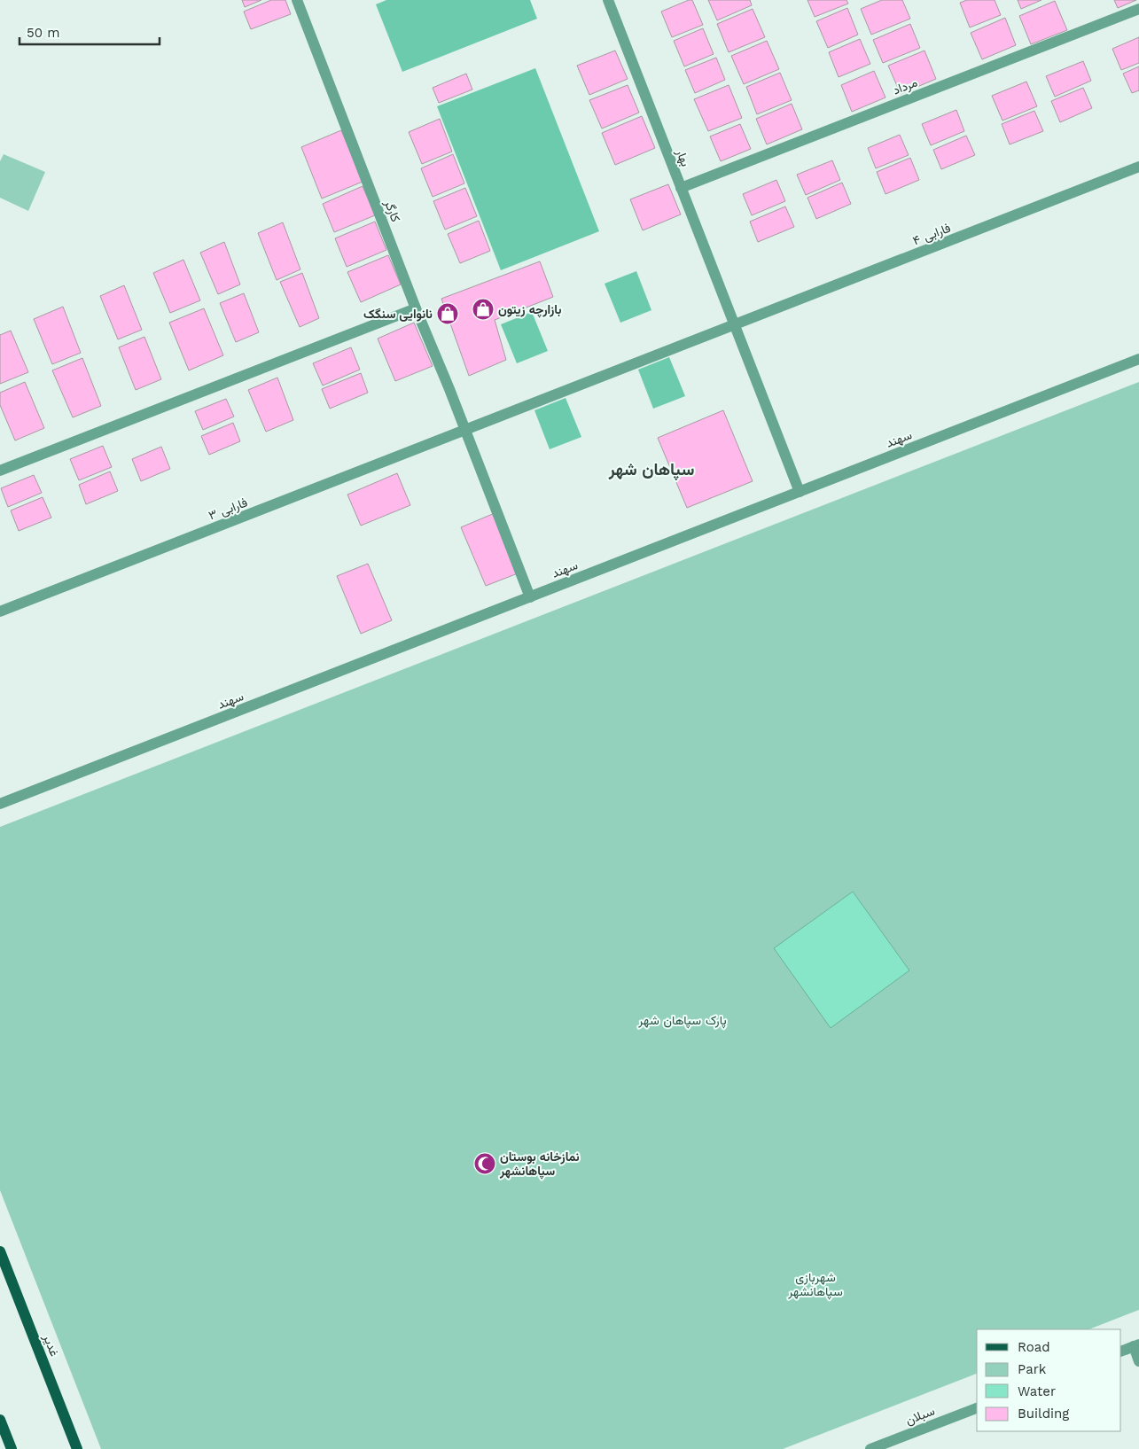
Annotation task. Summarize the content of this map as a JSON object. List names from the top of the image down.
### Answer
{
  "streets": {
    "main road": ["غدیر"],
    "street": [
      "مرداد",
      "بهار",
      "کارگر",
      "فارابی ۴",
      "سهند",
      "فارابی ۳",
      "سبلان"
    ]
  },
  "crossings": [
    ["مرداد", "بهار"],
    ["بهار", "فارابی ۴"],
    ["بهار", "سهند"],
    ["کارگر", "فارابی ۴"],
    ["کارگر", "سهند"],
    ["کارگر", "فارابی ۳"],
    ["فارابی ۴", "فارابی ۳"]
  ],
  "districts": ["سپاهان شهر"],
  "parks": ["پارک سپاهان شهر", "شهربازی سپاهانشهر"],
  "places": {
    "shop": ["بازارچه زیتون", "نانوایی سنگک"],
    "mosque": ["نمازخانه بوستان سپاهانشهر"]
  },
  "legend": [
    "Road",
    "Park",
    "Water",
    "Building"
  ],
  "scale_bar": "50 m"
}
